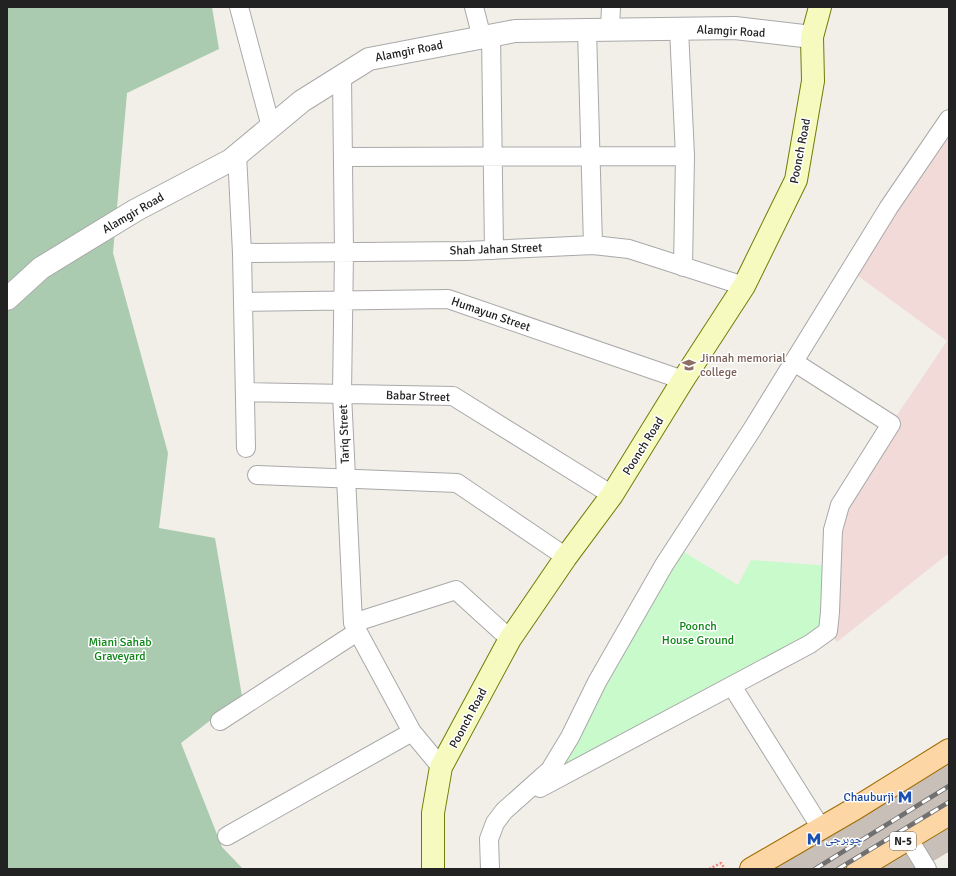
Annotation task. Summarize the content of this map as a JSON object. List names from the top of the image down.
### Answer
{
  "streets": {
    "main road": ["Poonch Road", "N-5"],
    "street": [
      "Alamgir Road",
      "Shah Jahan Street",
      "Humayun Street",
      "Babar Street",
      "Tariq Street"
    ]
  },
  "crossings": [
    ["Alamgir Road", "Poonch Road"],
    ["Alamgir Road", "Tariq Street"],
    ["Poonch Road", "Shah Jahan Street"],
    ["Poonch Road", "Humayun Street"],
    ["Poonch Road", "Babar Street"],
    ["Poonch Road", "Tariq Street"],
    ["Shah Jahan Street", "Tariq Street"],
    ["Humayun Street", "Tariq Street"],
    ["Babar Street", "Tariq Street"]
  ],
  "parks": ["Poonch House Ground", "Miani Sahab Graveyard"],
  "places": {
    "school or university": ["Jinnah memorial college"],
    "metro station": ["Chauburji", "چوبرجی"]
  }
}
